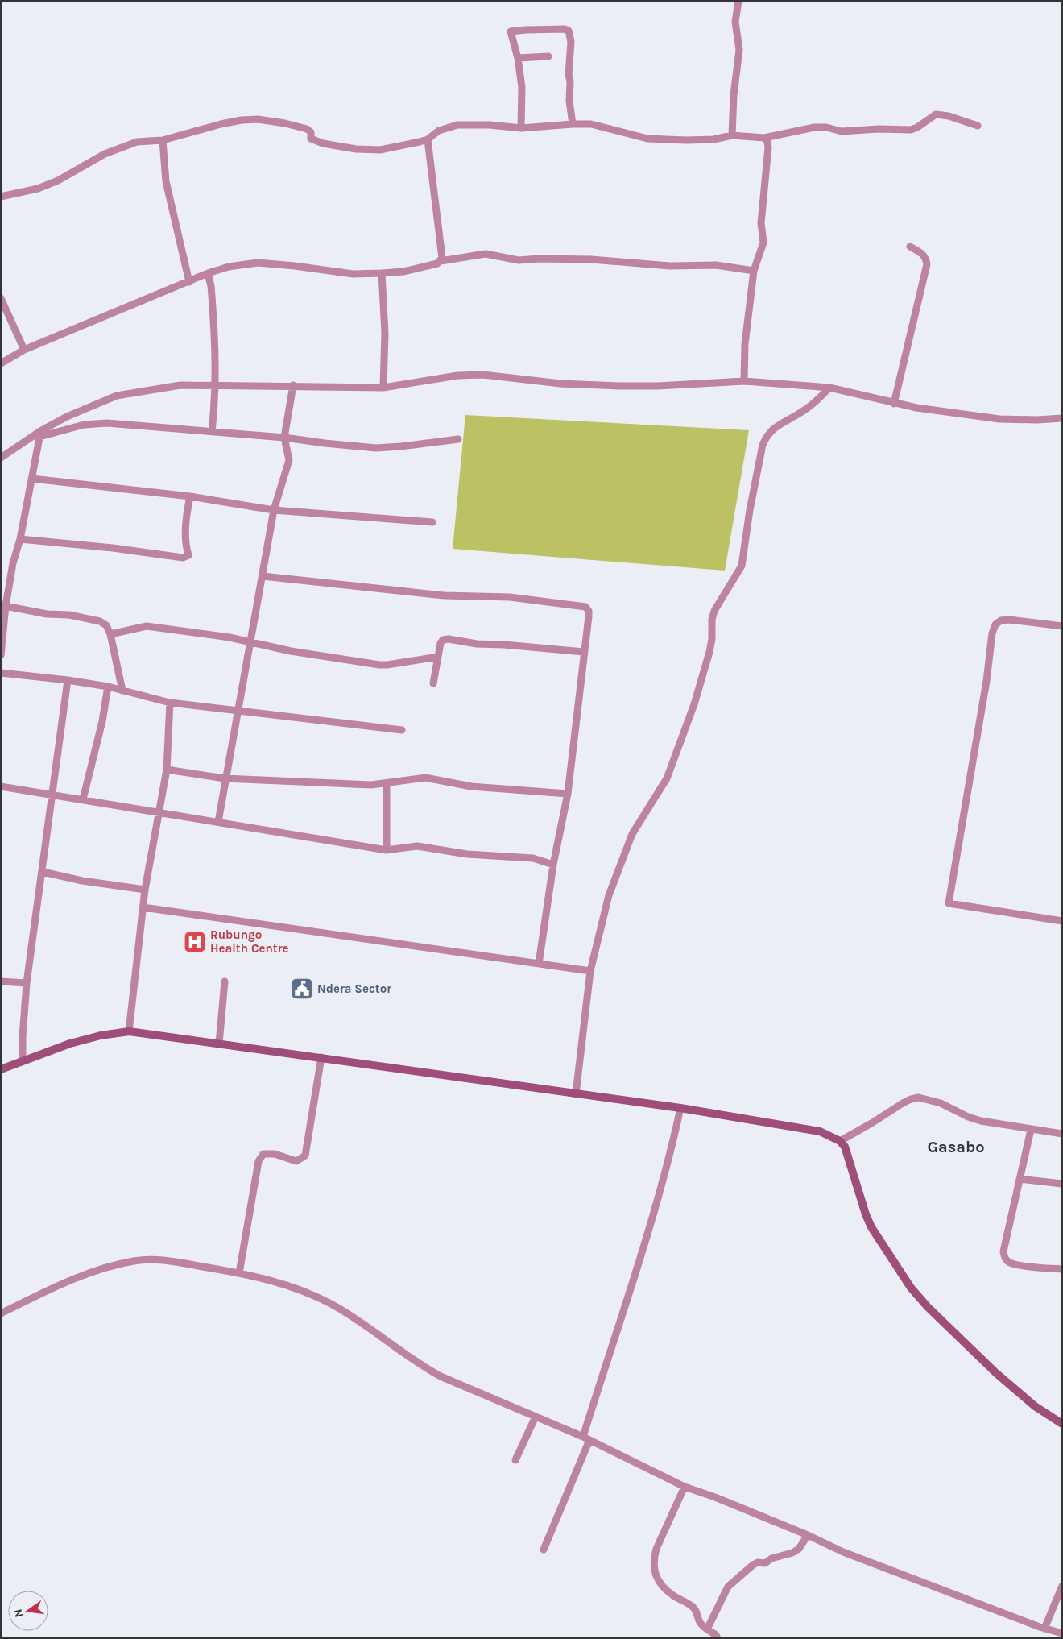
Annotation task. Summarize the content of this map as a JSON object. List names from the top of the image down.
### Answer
{
  "districts": ["Gasabo"],
  "places": {
    "hospital": ["Rubungo Health Centre"],
    "public building": ["Ndera Sector"]
  },
  "north": "left"
}
